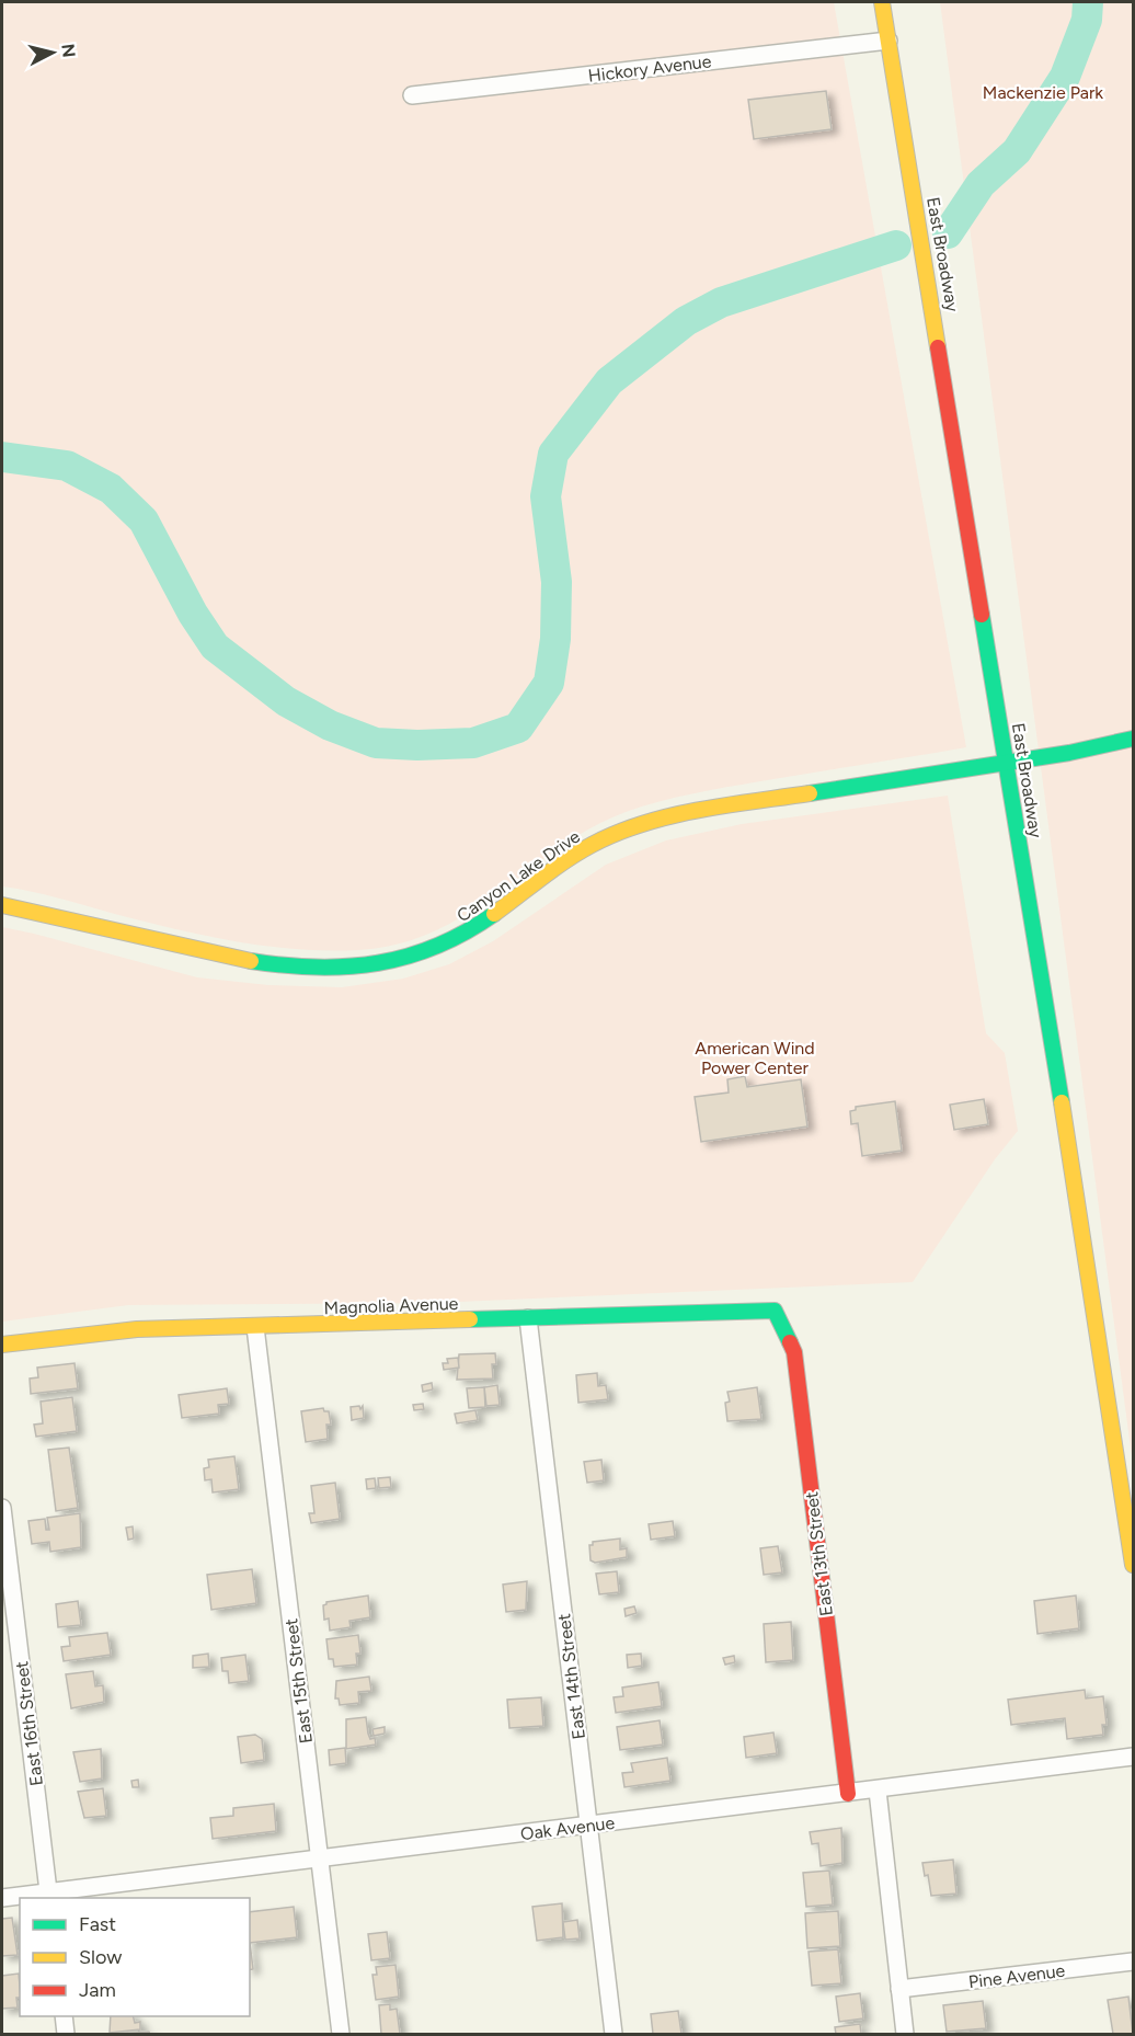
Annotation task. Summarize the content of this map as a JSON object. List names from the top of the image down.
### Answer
{
  "streets": {
    "street": [
      "Hickory Avenue",
      "East Broadway",
      "Canyon Lake Drive",
      "Magnolia Avenue",
      "East 13th Street",
      "East 14th Street",
      "East 15th Street",
      "East 16th Street",
      "Oak Avenue",
      "Pine Avenue"
    ]
  },
  "crossings": [
    ["Hickory Avenue", "East Broadway"],
    ["East Broadway", "Canyon Lake Drive"],
    ["Magnolia Avenue", "East 13th Street"],
    ["Magnolia Avenue", "East 14th Street"],
    ["Magnolia Avenue", "East 15th Street"],
    ["East 13th Street", "Oak Avenue"],
    ["East 14th Street", "Oak Avenue"],
    ["East 15th Street", "Oak Avenue"],
    ["East 16th Street", "Oak Avenue"]
  ],
  "parks": ["Mackenzie Park", "American Wind Power Center"],
  "legend": ["Fast", "Slow", "Jam"],
  "north": "right"
}
